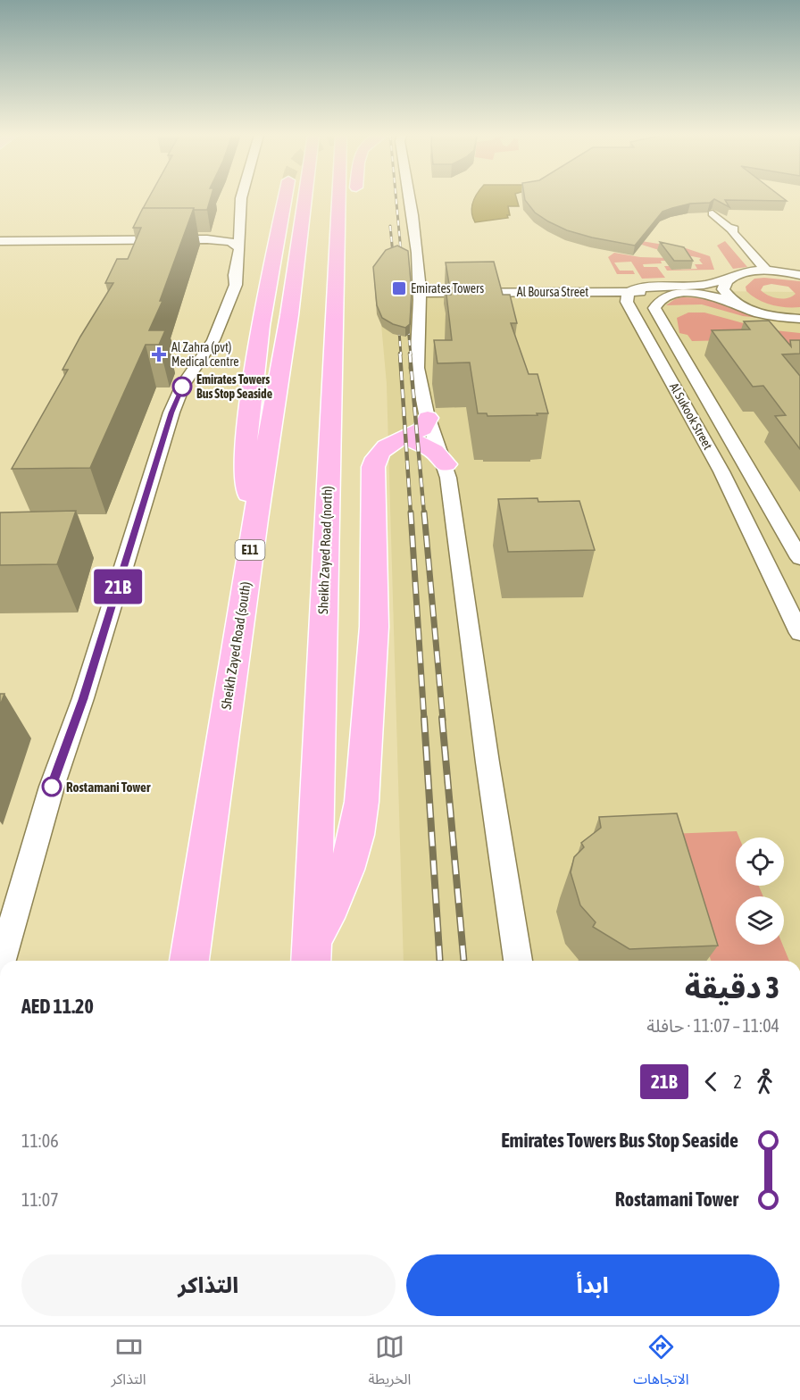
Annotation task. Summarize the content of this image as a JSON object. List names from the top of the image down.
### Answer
{
  "streets": {
    "highway": ["E11", "Sheikh Zayed Road (north)", "Sheikh Zayed Road (south)"],
    "street": ["Al Boursa Street", "Al Sukook Street"]
  },
  "crossings": [
    ["Al Boursa Street", "Al Sukook Street"]
  ],
  "places": {
    "transit": ["Emirates Towers"],
    "health": ["Al Zahra (pvt) Medical centre"],
    "other": ["Emirates Towers Bus Stop Seaside", "Rostamani Tower"]
  },
  "lines": ["bus line 21B"],
  "page": {
    "on_map": "21B",
    "heading": ["3 دقيقة", "11:04 – 11:07 · حافلة", "AED 11.20"],
    "legs": ["2", "21B"],
    "list": [
      {
        "name": "Emirates Towers Bus Stop Seaside",
        "value": "11:06"
      },
      {
        "name": "Rostamani Tower",
        "value": "11:07"
      }
    ],
    "buttons": ["ابدأ", "التذاكر"],
    "tabs": ["الاتجاهات", "الخريطة", "التذاكر"]
  }
}
